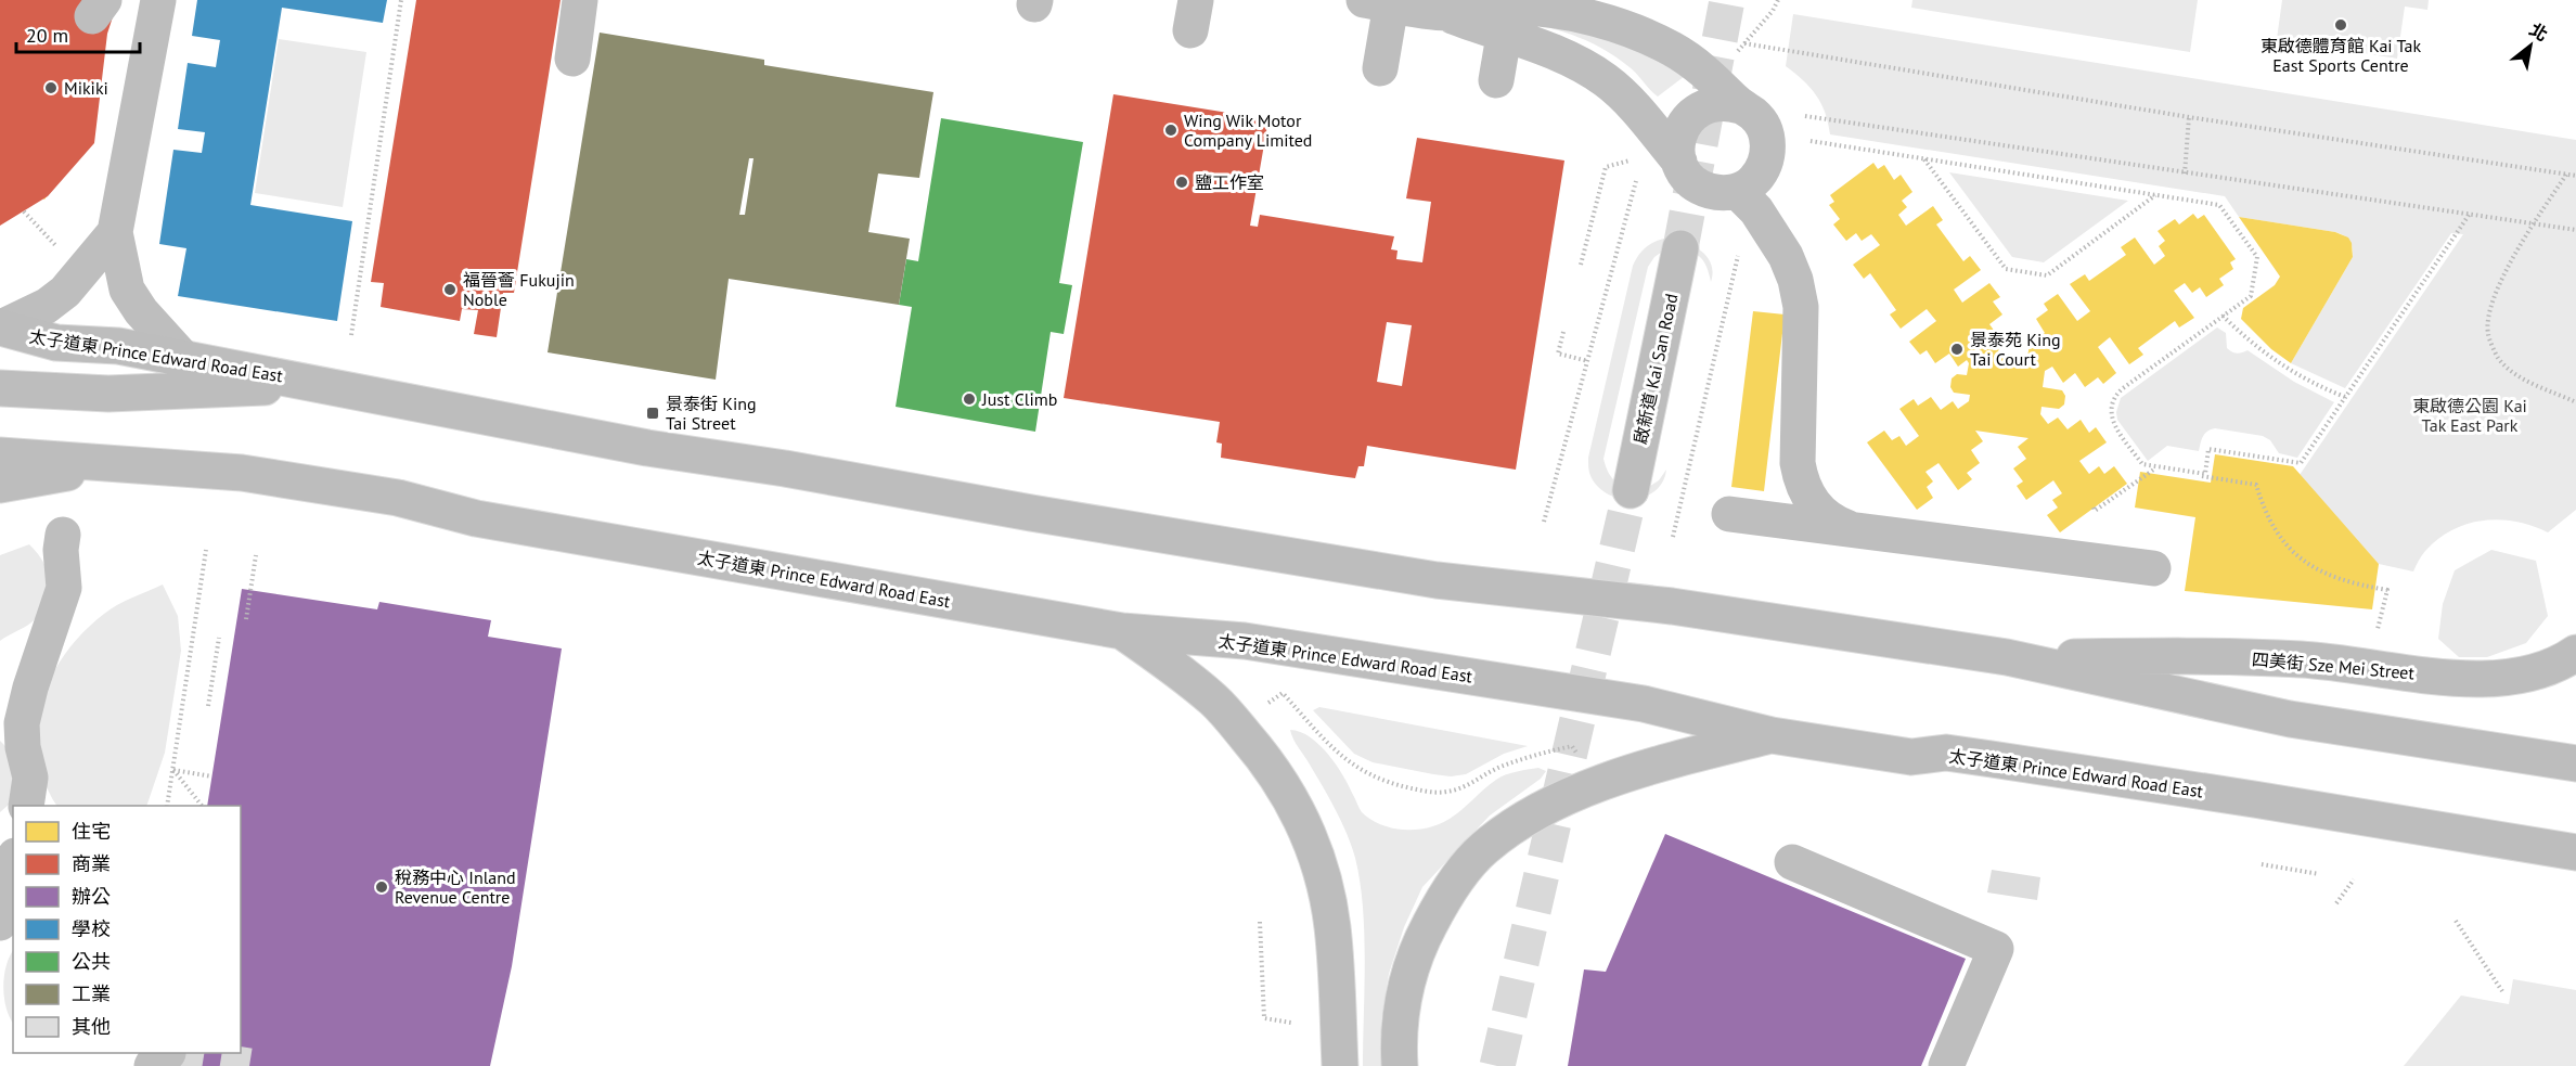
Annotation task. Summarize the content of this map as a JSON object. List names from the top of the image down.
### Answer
{
  "streets": {
    "main road": ["太子道東 Prince Edward Road East", "啟新道 Kai San Road", "四美街 Sze Mei Street"]
  },
  "crossings": [
    ["太子道東 Prince Edward Road East", "四美街 Sze Mei Street"]
  ],
  "parks": ["東啟德公園 Kai Tak East Park"],
  "places": {
    "other": [
      "東啟德體育館 Kai Tak East Sports Centre",
      "Mikiki",
      "Wing Wik Motor Company Limited",
      "鹽工作室",
      "福晉薈 Fukujin Noble",
      "景泰苑 King Tai Court",
      "Just Climb",
      "稅務中心 Inland Revenue Centre"
    ],
    "transit": ["景泰街 King Tai Street"]
  },
  "legend": [
    "住宅",
    "商業",
    "辦公",
    "學校",
    "公共",
    "工業",
    "其他"
  ],
  "scale_bar": "20 m",
  "north": "top right"
}
